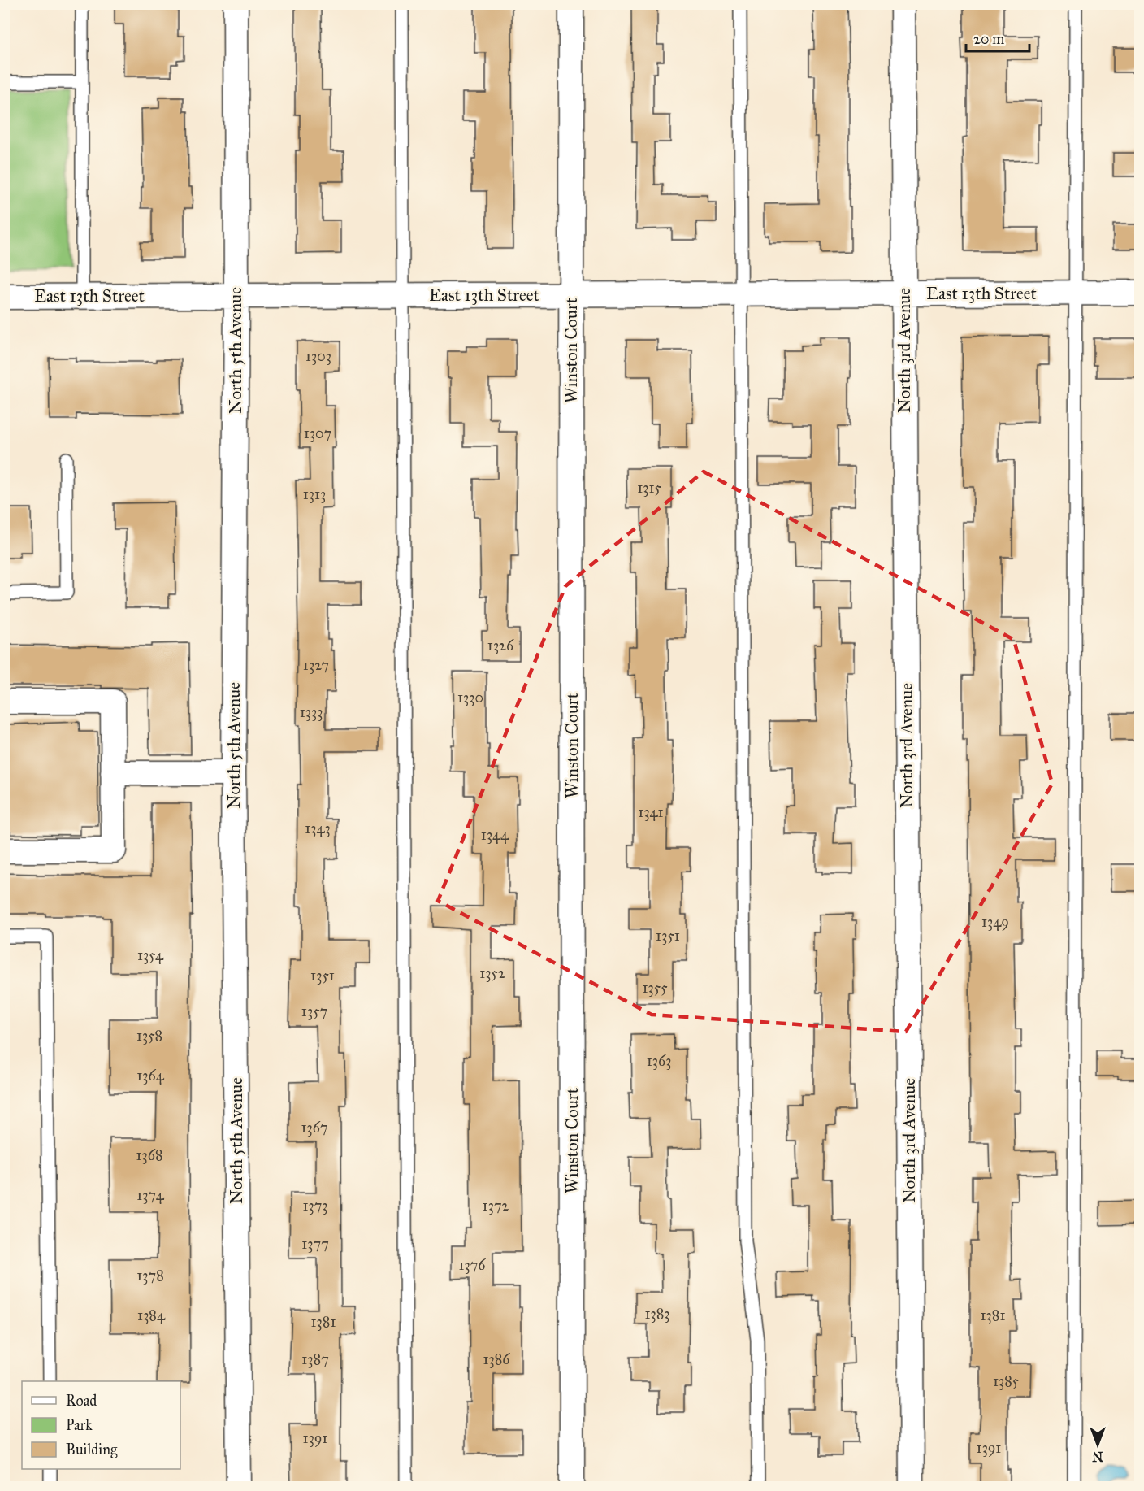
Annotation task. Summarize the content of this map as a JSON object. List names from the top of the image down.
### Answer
{
  "streets": {
    "street": [
      "East 13th Street",
      "North 5th Avenue",
      "Winston Court",
      "North 3rd Avenue"
    ]
  },
  "crossings": [
    ["East 13th Street", "North 5th Avenue"],
    ["East 13th Street", "Winston Court"],
    ["East 13th Street", "North 3rd Avenue"]
  ],
  "house_numbers": [
    "1303",
    "1307",
    "1315",
    "1313",
    "1326",
    "1327",
    "1330",
    "1333",
    "1341",
    "1343",
    "1344",
    "1349",
    "1351",
    "1354",
    "1352",
    "1351",
    "1355",
    "1357",
    "1358",
    "1363",
    "1364",
    "1367",
    "1368",
    "1374",
    "1373",
    "1372",
    "1377",
    "1376",
    "1378",
    "1383",
    "1384",
    "1381",
    "1381",
    "1387",
    "1386",
    "1385",
    "1391",
    "1391"
  ],
  "legend": ["Road", "Park", "Building"],
  "scale_bar": "20 m",
  "north": "bottom"
}
